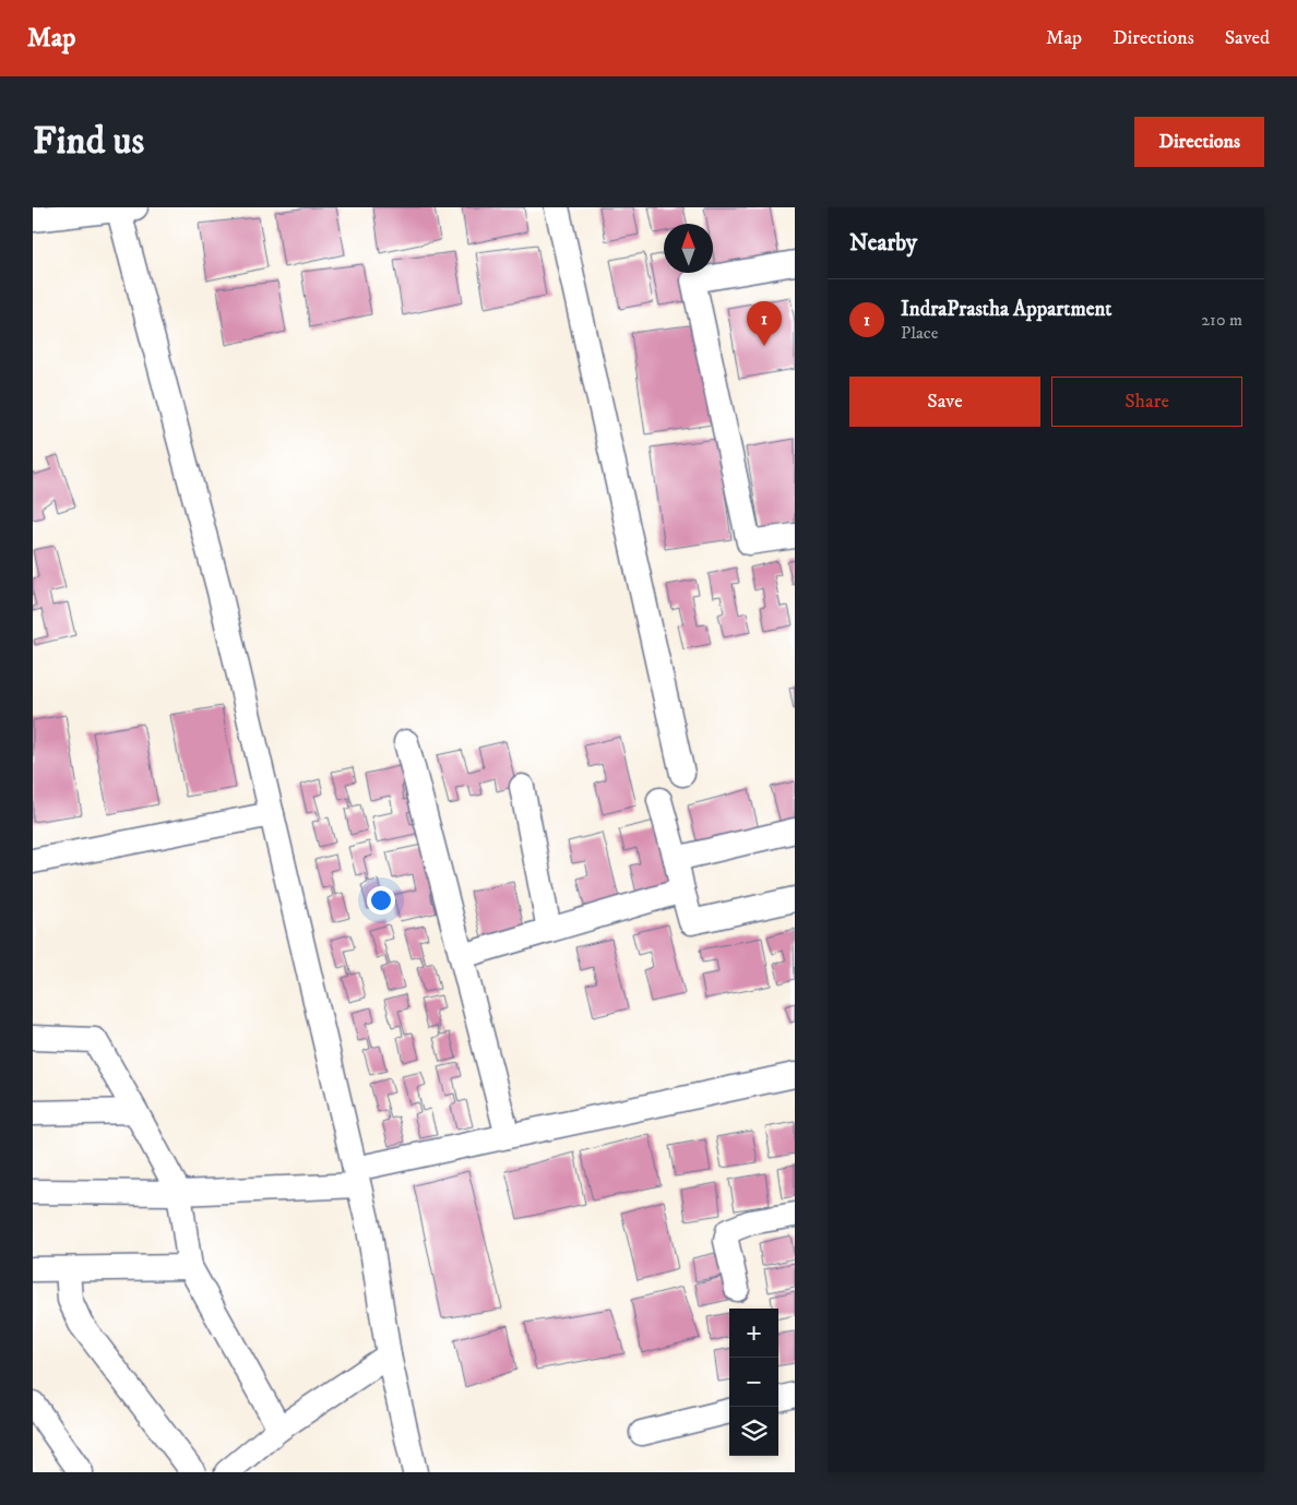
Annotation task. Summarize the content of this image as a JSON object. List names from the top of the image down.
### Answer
{
  "north": "top",
  "page": {
    "header": "Map",
    "nav": ["Map", "Directions", "Saved"],
    "buttons": [
      "Directions",
      ["Save", "Share"]
    ],
    "title": "Find us",
    "heading": "Nearby",
    "list": [
      {
        "mark": "1",
        "name": "IndraPrastha Appartment",
        "note": "Place",
        "value": "210 m"
      }
    ],
    "pins": "1",
    "map_buttons": ["+", "−"]
  }
}
